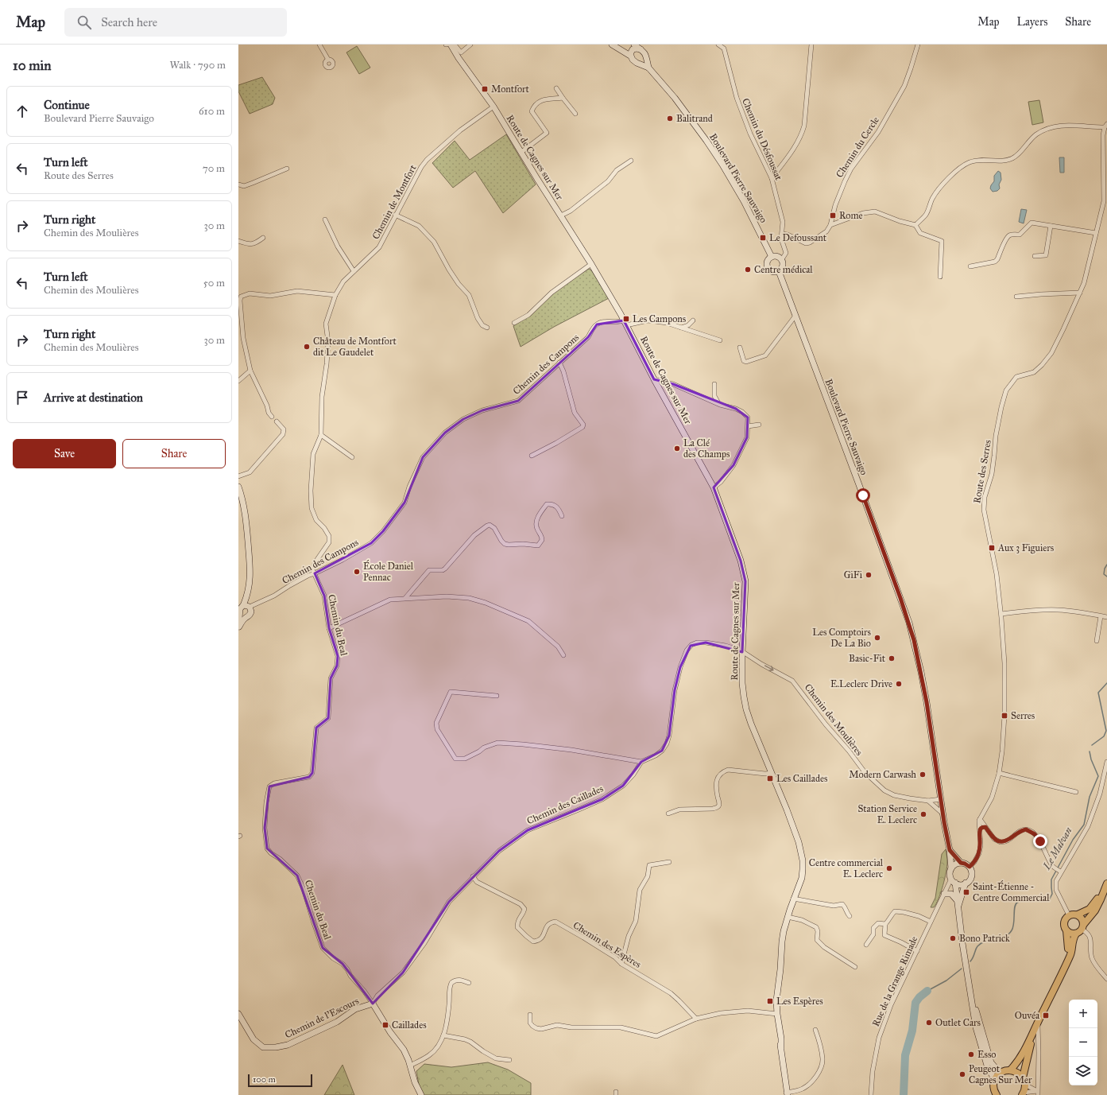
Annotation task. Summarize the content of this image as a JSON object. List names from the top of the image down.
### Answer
{
  "streets": {
    "main road": ["Route de Cagnes sur Mer", "Boulevard Pierre Sauvaigo", "Chemin de l'Escours"],
    "street": [
      "Chemin du Désfoussat",
      "Chemin du Cercle",
      "Chemin de Montfort",
      "Chemin des Campons",
      "Route des Serres",
      "Chemin du Beal",
      "Chemin des Moulières",
      "Chemin des Caillades",
      "Chemin des Espères",
      "Rue de la Grange Rimade"
    ]
  },
  "crossings": [
    ["Chemin du Désfoussat", "Chemin du Cercle"],
    ["Chemin du Désfoussat", "Boulevard Pierre Sauvaigo"],
    ["Route de Cagnes sur Mer", "Chemin de Montfort"],
    ["Route de Cagnes sur Mer", "Chemin des Campons"],
    ["Route de Cagnes sur Mer", "Chemin des Moulières"],
    ["Boulevard Pierre Sauvaigo", "Route des Serres"],
    ["Boulevard Pierre Sauvaigo", "Chemin des Moulières"],
    ["Boulevard Pierre Sauvaigo", "Rue de la Grange Rimade"],
    ["Chemin de Montfort", "Chemin des Campons"],
    ["Chemin de Montfort", "Chemin du Beal"],
    ["Chemin des Campons", "Chemin du Beal"],
    ["Route des Serres", "Rue de la Grange Rimade"],
    ["Chemin du Beal", "Chemin des Caillades"],
    ["Chemin du Beal", "Chemin de l'Escours"],
    ["Chemin des Caillades", "Chemin des Espères"],
    ["Chemin des Caillades", "Chemin de l'Escours"]
  ],
  "one_way": ["Chemin des Moulières"],
  "water": ["Le Malvan"],
  "places": {
    "transit": [
      "Montfort",
      "Rome",
      "Le Defoussant",
      "Les Campons",
      "Aux 3 Figuiers",
      "Serres",
      "Les Caillades",
      "Saint-Étienne - Centre Commercial",
      "Les Espères",
      "Ouvéa",
      "Caillades"
    ],
    "other": [
      "Balitrand",
      "Centre médical",
      "Château de Montfort dit Le Gaudelet",
      "La Clé des Champs",
      "École Daniel Pennac",
      "GiFi",
      "Les Comptoirs De La Bio",
      "Basic-Fit",
      "E.Leclerc Drive",
      "Modern Carwash",
      "Station Service E. Leclerc",
      "Centre commercial E. Leclerc",
      "Bono Patrick",
      "Outlet Cars",
      "Esso",
      "Peugeot Cagnes Sur Mer"
    ]
  },
  "scale_bar": "100 m",
  "page": {
    "header": "Map",
    "search": "Search here",
    "nav": ["Map", "Layers", "Share"],
    "heading": ["10 min", "Walk · 790 m"],
    "list": [
      ["Continue", "Boulevard Pierre Sauvaigo", "610 m"],
      ["Turn left", "Route des Serres", "70 m"],
      ["Turn right", "Chemin des Moulières", "30 m"],
      ["Turn left", "Chemin des Moulières", "50 m"],
      ["Turn right", "Chemin des Moulières", "30 m"],
      "Arrive at destination"
    ],
    "buttons": ["Save", "Share"],
    "map_buttons": ["+", "−"],
    "scale": "100 m"
  }
}
